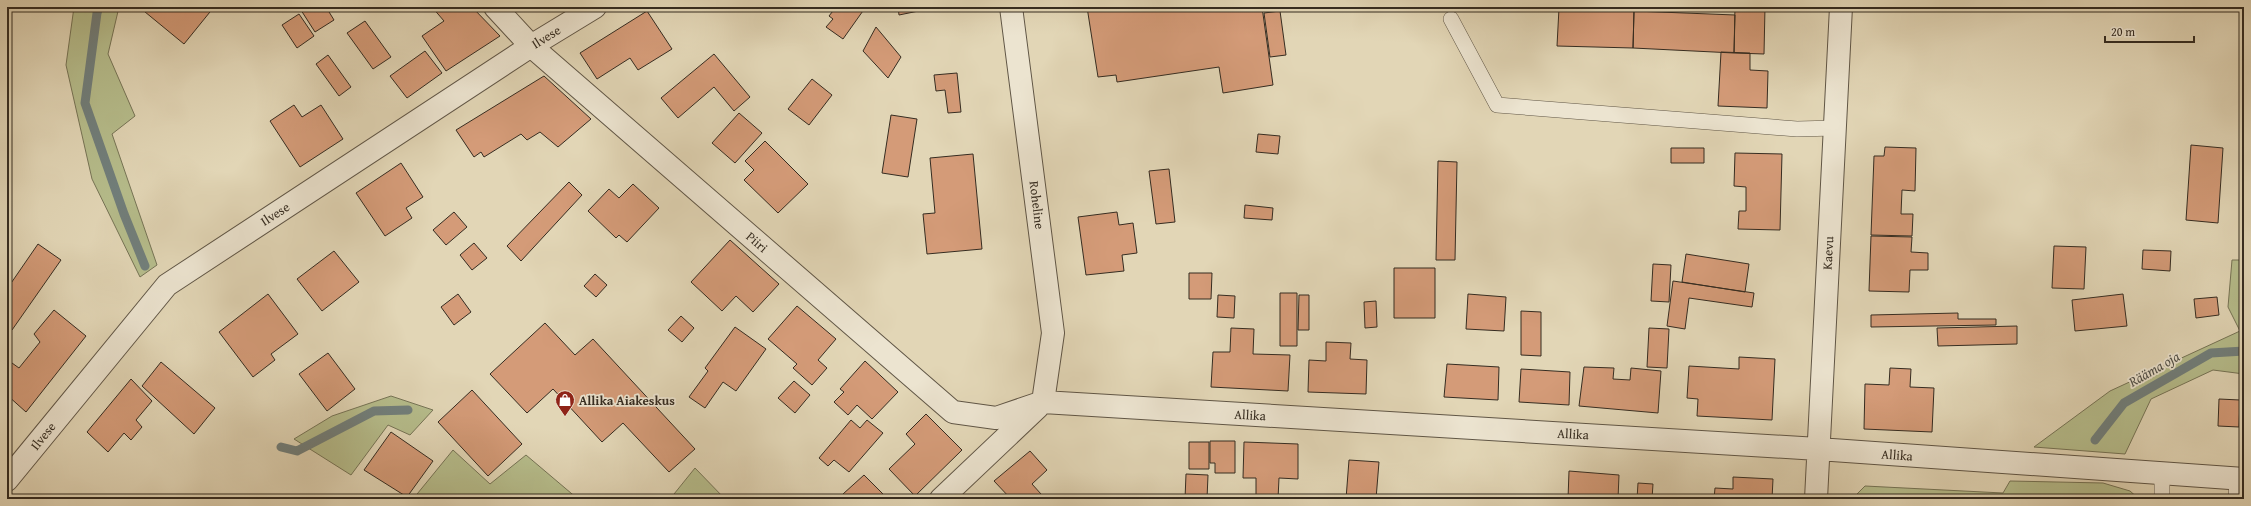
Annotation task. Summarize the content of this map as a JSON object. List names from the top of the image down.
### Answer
{
  "streets": {
    "street": [
      "Ilvese",
      "Roheline",
      "Piiri",
      "Kaevu",
      "Allika"
    ]
  },
  "crossings": [
    ["Ilvese", "Piiri"],
    ["Roheline", "Piiri"],
    ["Roheline", "Allika"],
    ["Piiri", "Allika"],
    ["Kaevu", "Allika"]
  ],
  "water": ["Rääma oja"],
  "places": {
    "shop": ["Allika Aiakeskus"]
  },
  "scale_bar": "20 m"
}
